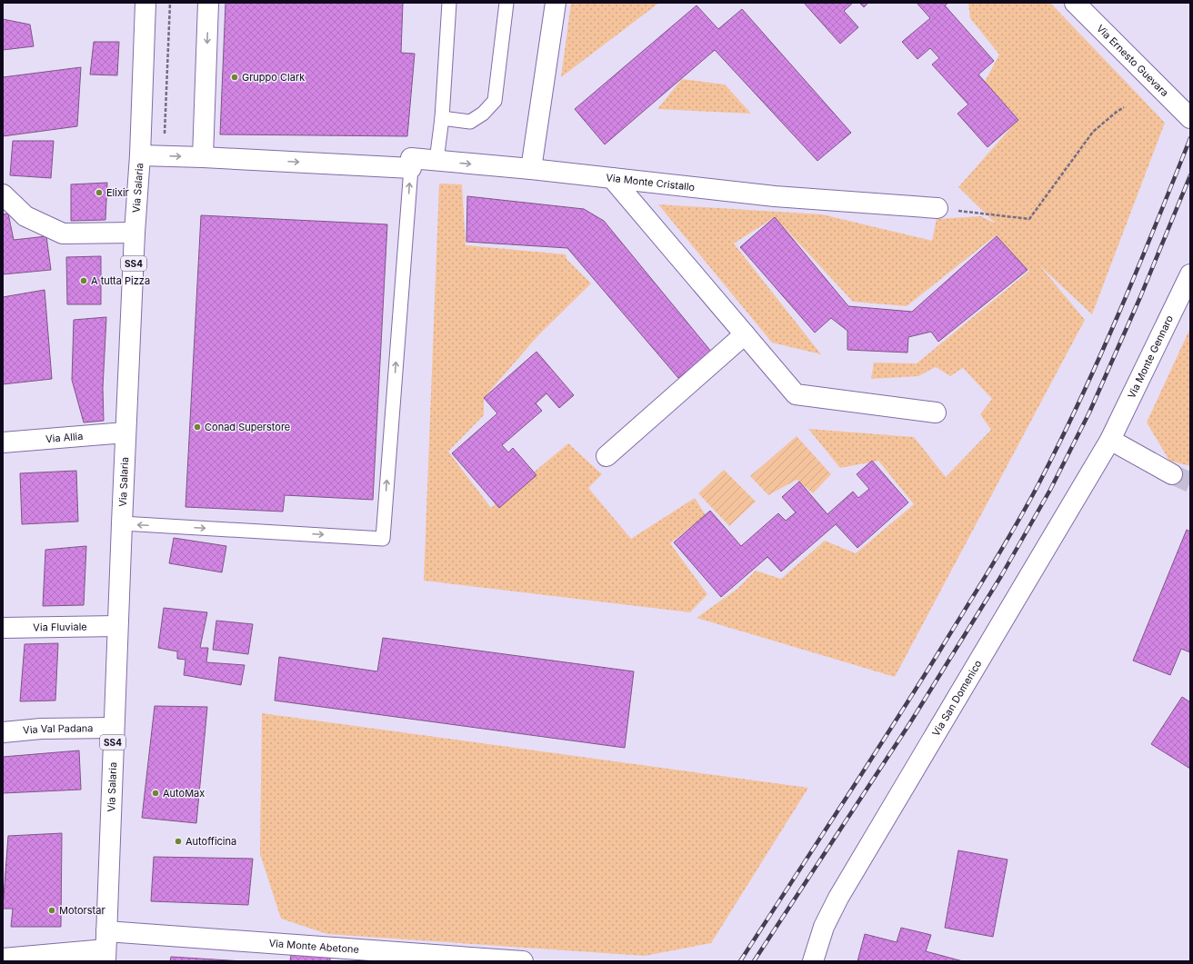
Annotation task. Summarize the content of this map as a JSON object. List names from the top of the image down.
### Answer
{
  "streets": {
    "street": [
      "Via Ernesto Guevara",
      "Via Monte Cristallo",
      "Via Salaria",
      "SS4",
      "Via Monte Gennaro",
      "Via Allia",
      "Via Fluviale",
      "Via San Domenico",
      "Via Val Padana",
      "Via Monte Abetone"
    ]
  },
  "crossings": [
    ["Via Salaria", "Via Allia"],
    ["Via Salaria", "Via Fluviale"],
    ["Via Salaria", "Via Val Padana"],
    ["Via Salaria", "Via Monte Abetone"],
    ["Via Monte Gennaro", "Via San Domenico"]
  ],
  "places": [
    "Gruppo Clark",
    "Elixir",
    "A tutta Pizza",
    "Conad Superstore",
    "AutoMax",
    "Autofficina",
    "Motorstar"
  ]
}
